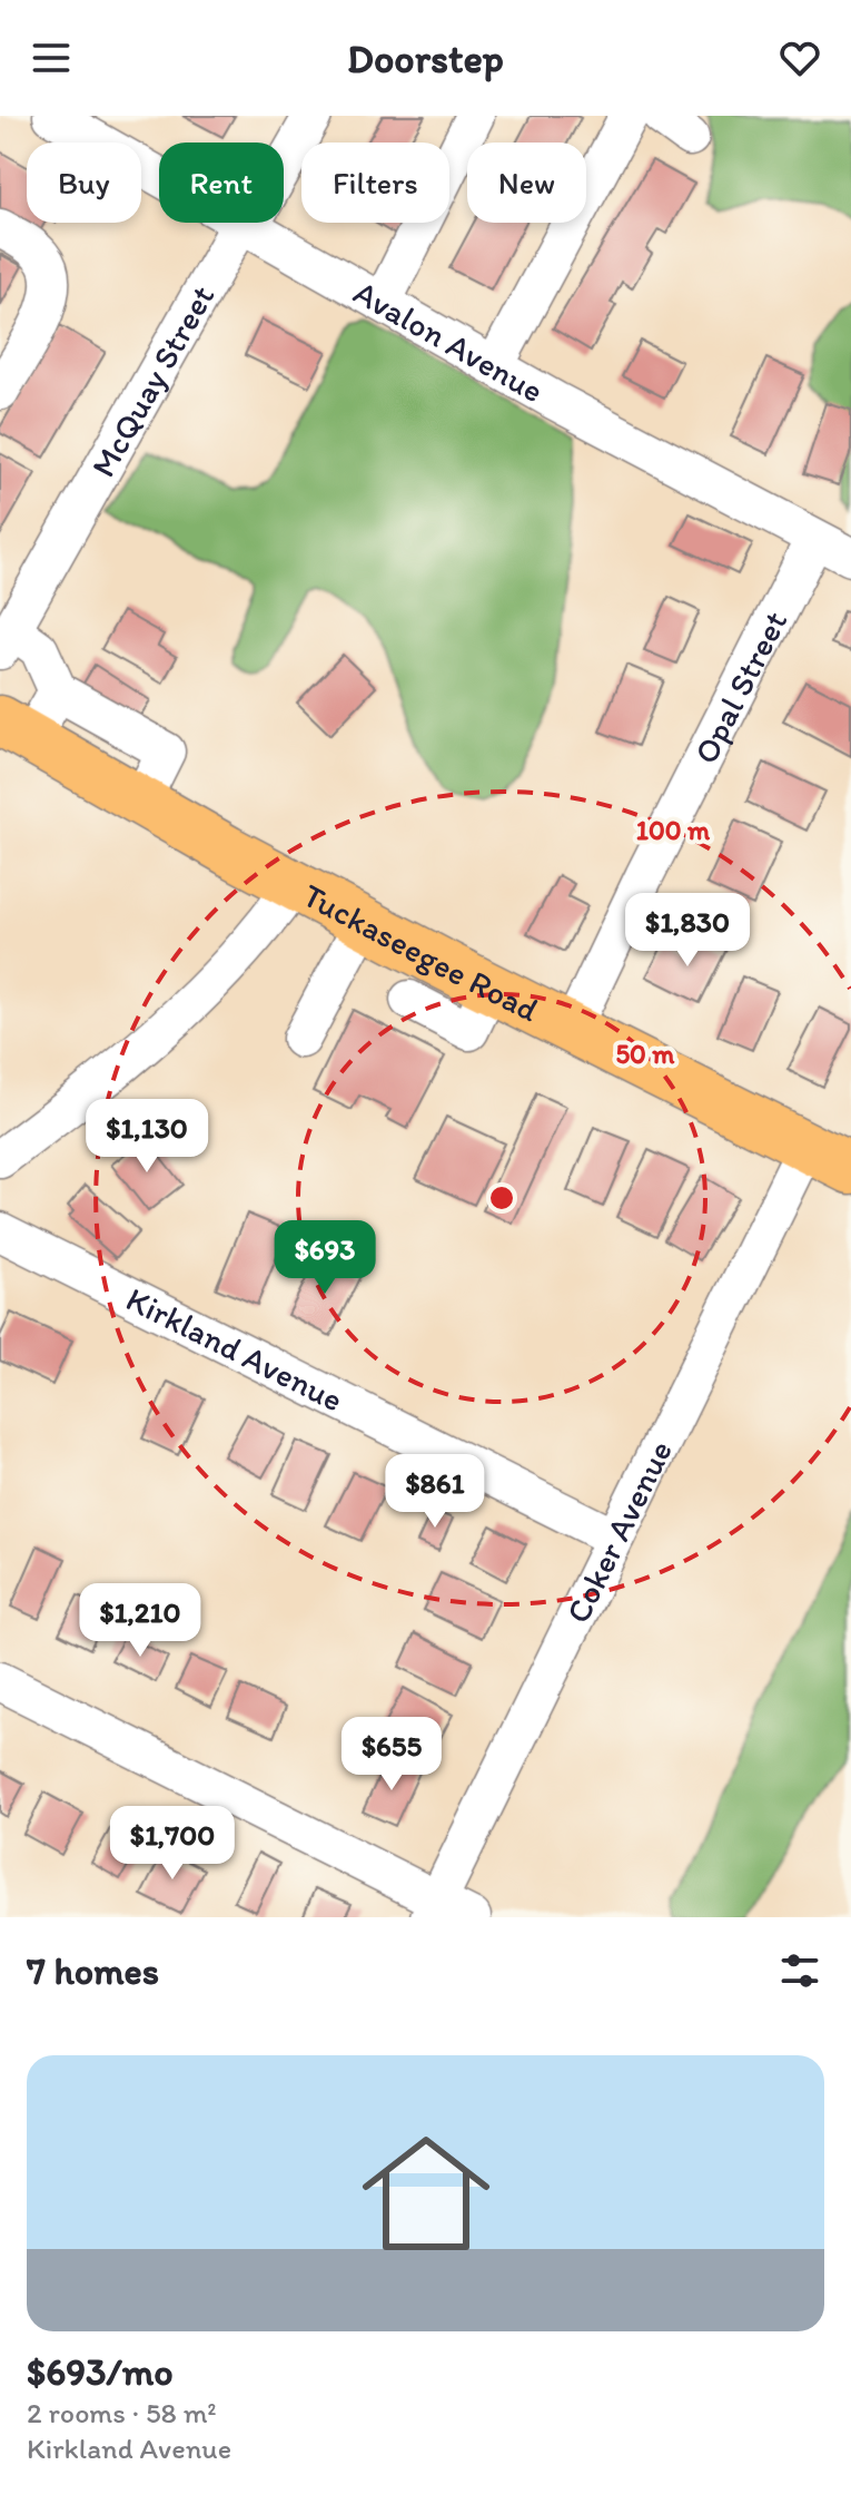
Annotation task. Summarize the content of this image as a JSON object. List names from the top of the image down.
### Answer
{
  "streets": {
    "main road": ["Tuckaseegee Road"],
    "street": [
      "Avalon Avenue",
      "McQuay Street",
      "Opal Street",
      "Kirkland Avenue",
      "Coker Avenue"
    ]
  },
  "crossings": [
    ["Avalon Avenue", "McQuay Street"],
    ["Avalon Avenue", "Opal Street"],
    ["Opal Street", "Tuckaseegee Road"],
    ["Tuckaseegee Road", "Coker Avenue"],
    ["Kirkland Avenue", "Coker Avenue"]
  ],
  "page": {
    "header": "Doorstep",
    "chip": [
      "Buy",
      "Rent",
      "Filters",
      "New"
    ],
    "price": [
      "$1,830",
      "$1,130",
      "$693",
      "$861",
      "$1,210",
      "$655",
      "$1,700"
    ],
    "heading": "7 homes",
    "list": [
      {
        "name": "$693/mo",
        "note": "2 rooms · 58 m² · Kirkland Avenue"
      }
    ]
  },
  "rings": ["100 m", "50 m"]
}
